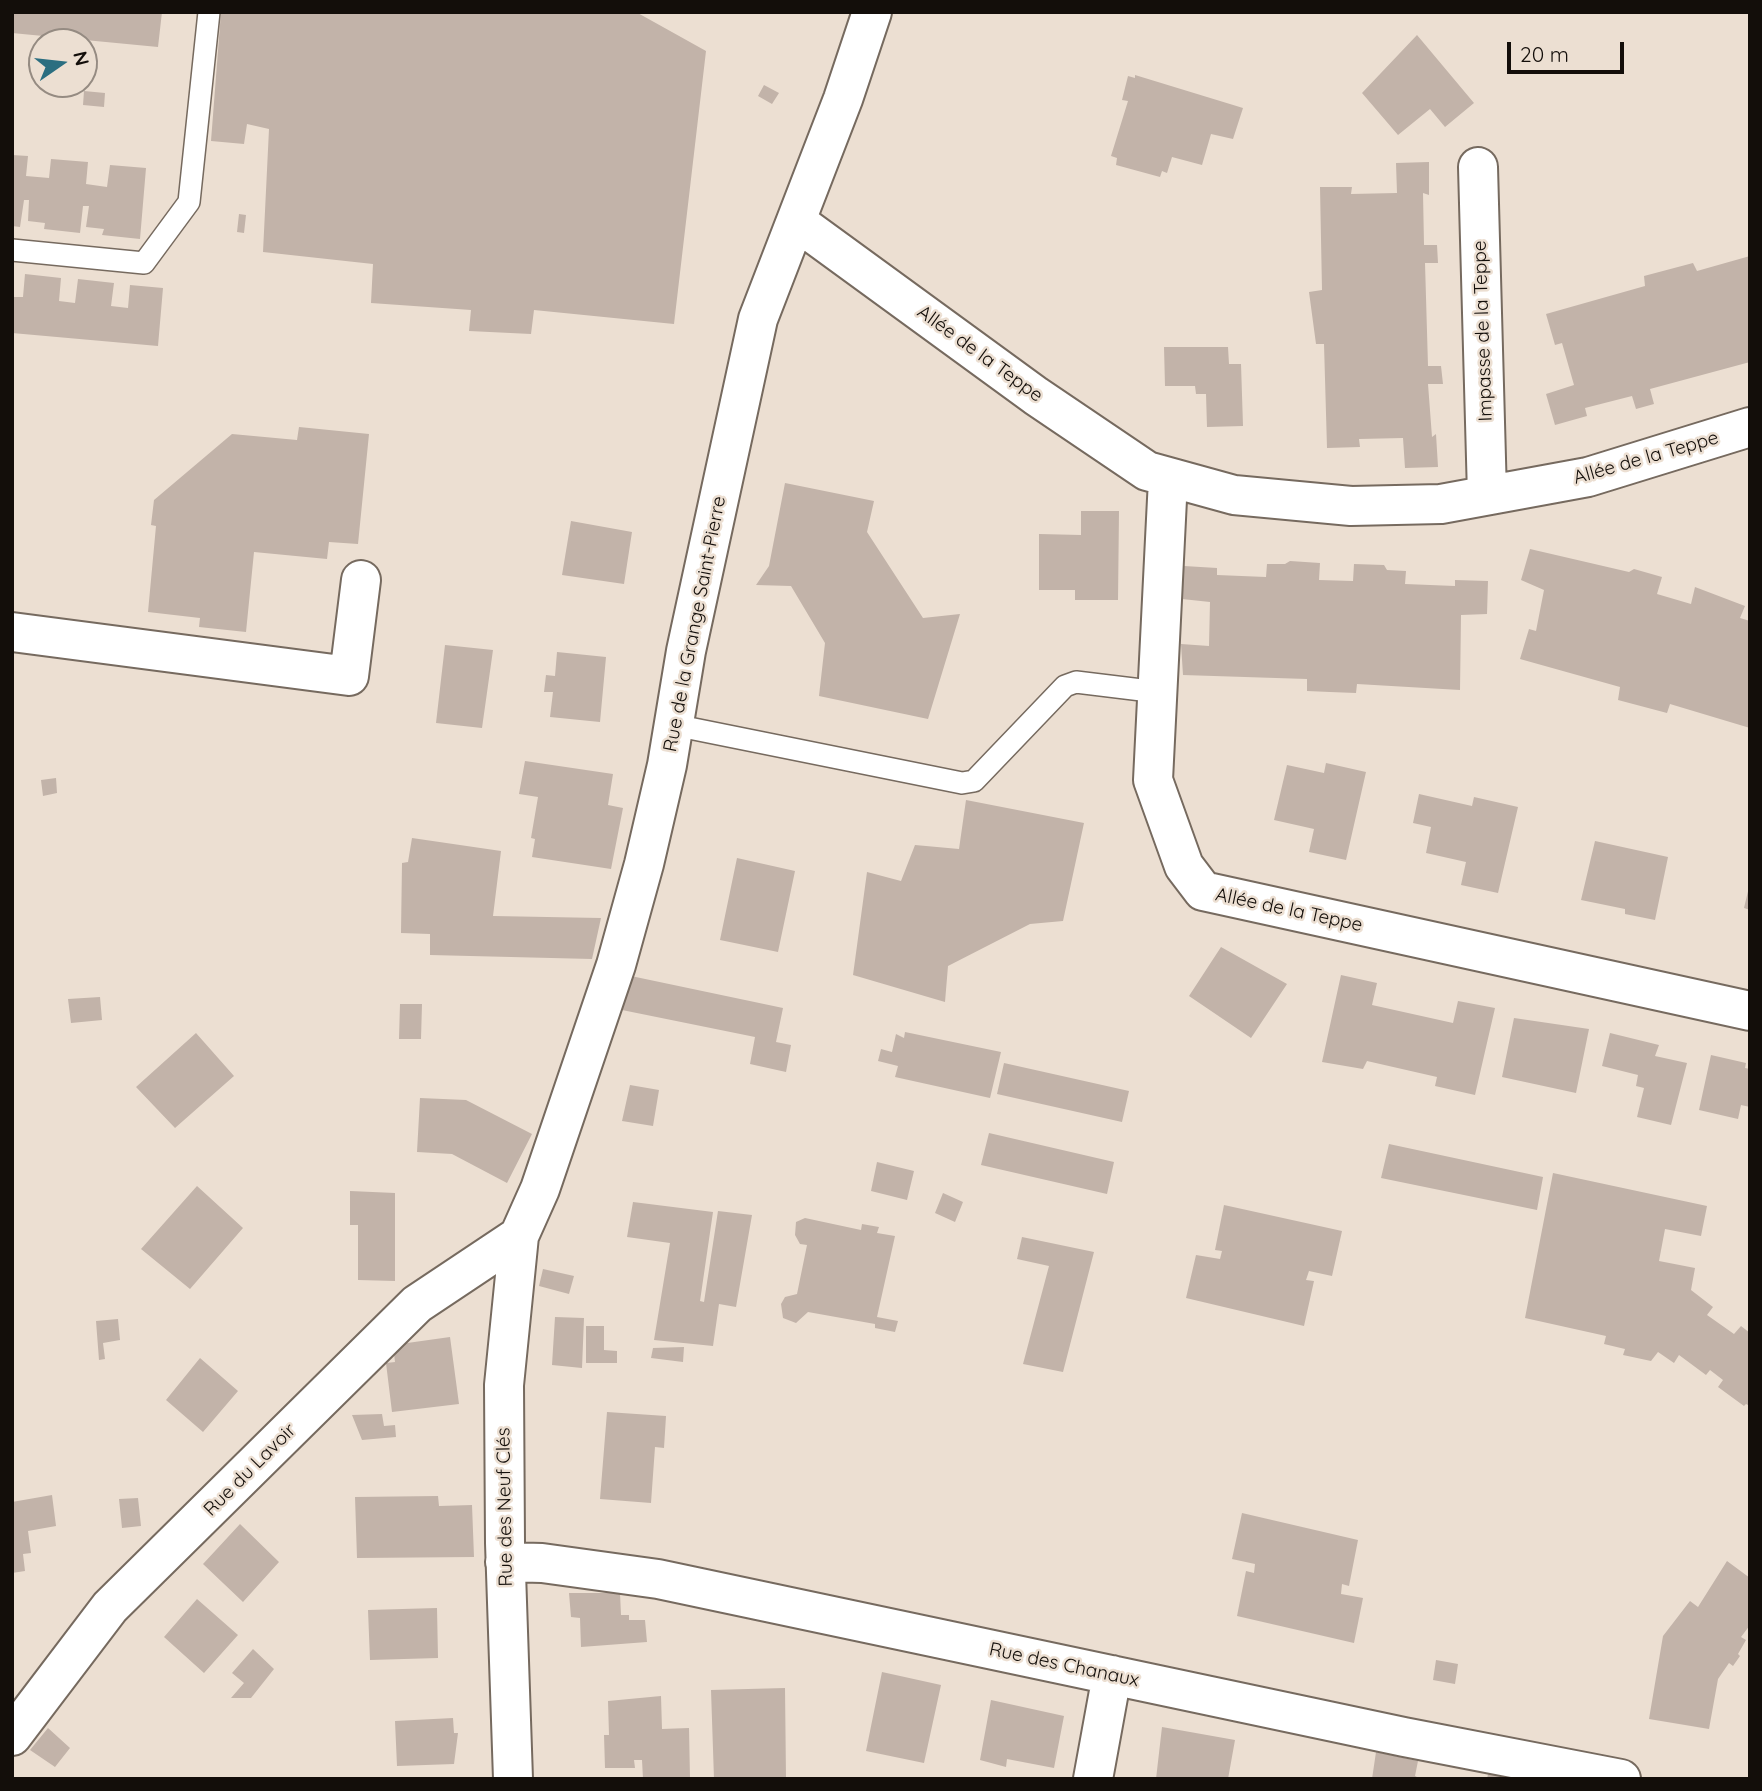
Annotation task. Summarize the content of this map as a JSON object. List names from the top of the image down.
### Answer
{
  "streets": {
    "street": [
      "Impasse de la Teppe",
      "Allée de la Teppe",
      "Rue de la Grange Saint-Pierre",
      "Rue du Lavoir",
      "Rue des Neuf Clés",
      "Rue des Chanaux"
    ]
  },
  "crossings": [
    ["Impasse de la Teppe", "Allée de la Teppe"],
    ["Allée de la Teppe", "Rue de la Grange Saint-Pierre"],
    ["Rue de la Grange Saint-Pierre", "Rue du Lavoir"],
    ["Rue de la Grange Saint-Pierre", "Rue des Neuf Clés"],
    ["Rue du Lavoir", "Rue des Neuf Clés"],
    ["Rue des Neuf Clés", "Rue des Chanaux"]
  ],
  "scale_bar": "20 m",
  "north": "right"
}
